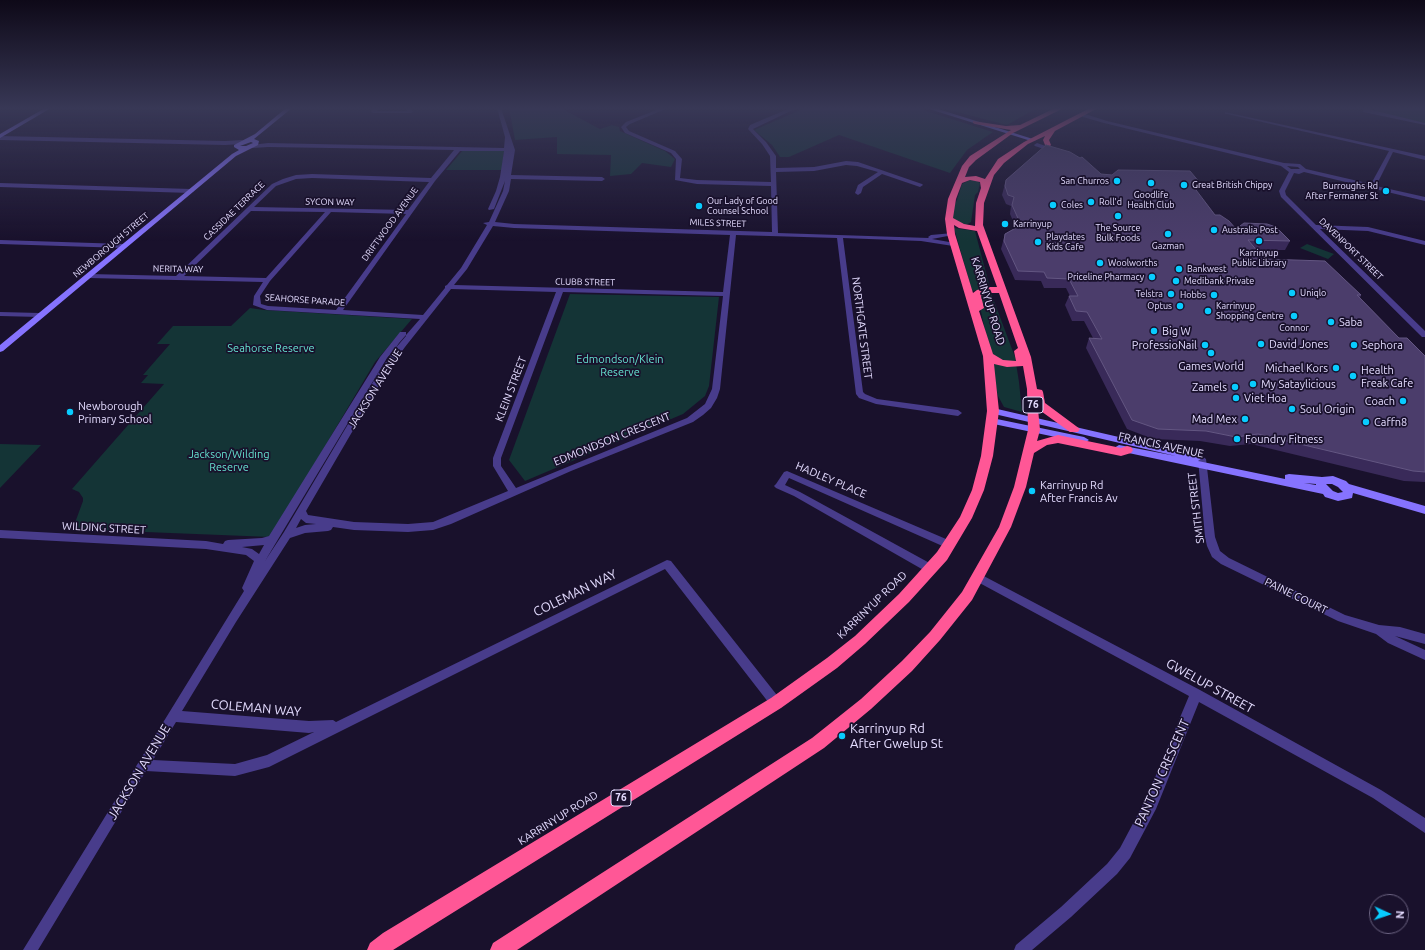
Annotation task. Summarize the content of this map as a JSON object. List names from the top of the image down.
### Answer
{
  "streets": {
    "highway": ["KARRINYUP ROAD", "76"],
    "street": [
      "SYCON WAY",
      "CASSIDAE TERRACE",
      "MILES STREET",
      "DRIFTWOOD AVENUE",
      "NEWBOROUGH STREET",
      "DAVENPORT STREET",
      "NERITA WAY",
      "CLUBB STREET",
      "SEAHORSE PARADE",
      "NORTHGATE STREET",
      "JACKSON AVENUE",
      "KLEIN STREET",
      "EDMONDSON CRESCENT",
      "FRANCIS AVENUE",
      "HADLEY PLACE",
      "SMITH STREET",
      "WILDING STREET",
      "COLEMAN WAY",
      "PAINE COURT",
      "GWELUP STREET",
      "PANTON CRESCENT"
    ]
  },
  "crossings": [
    ["SYCON WAY", "CASSIDAE TERRACE"],
    ["SYCON WAY", "DRIFTWOOD AVENUE"],
    ["SYCON WAY", "SEAHORSE PARADE"],
    ["CASSIDAE TERRACE", "DRIFTWOOD AVENUE"],
    ["CASSIDAE TERRACE", "NERITA WAY"],
    ["MILES STREET", "KARRINYUP ROAD"],
    ["MILES STREET", "NORTHGATE STREET"],
    ["MILES STREET", "JACKSON AVENUE"],
    ["MILES STREET", "EDMONDSON CRESCENT"],
    ["DRIFTWOOD AVENUE", "SEAHORSE PARADE"],
    ["NEWBOROUGH STREET", "NERITA WAY"],
    ["NERITA WAY", "SEAHORSE PARADE"],
    ["CLUBB STREET", "JACKSON AVENUE"],
    ["CLUBB STREET", "KLEIN STREET"],
    ["CLUBB STREET", "EDMONDSON CRESCENT"],
    ["SEAHORSE PARADE", "JACKSON AVENUE"],
    ["KARRINYUP ROAD", "FRANCIS AVENUE"],
    ["KARRINYUP ROAD", "HADLEY PLACE"],
    ["KARRINYUP ROAD", "COLEMAN WAY"],
    ["KARRINYUP ROAD", "GWELUP STREET"],
    ["JACKSON AVENUE", "EDMONDSON CRESCENT"],
    ["JACKSON AVENUE", "WILDING STREET"],
    ["JACKSON AVENUE", "COLEMAN WAY"],
    ["KLEIN STREET", "EDMONDSON CRESCENT"],
    ["FRANCIS AVENUE", "SMITH STREET"],
    ["SMITH STREET", "PAINE COURT"],
    ["GWELUP STREET", "PANTON CRESCENT"]
  ],
  "parks": ["Seahorse Reserve", "Edmondson/Klein Reserve", "Jackson/Wilding Reserve"],
  "places": [
    "San Churros",
    "Goodlife Health Club",
    "Great British Chippy",
    "Burroughs Rd After Fermaner St",
    "Roll'd",
    "Coles",
    "Our Lady of Good Counsel School",
    "The Source Bulk Foods",
    "Karrinyup",
    "Australia Post",
    "Gazman",
    "Karrinyup Public Library",
    "Playdates Kids Cafe",
    "Woolworths",
    "Bankwest",
    "Priceline Pharmacy",
    "Medibank Private",
    "Uniqlo",
    "Telstra",
    "Hobbs",
    "Optus",
    "Karrinyup Shopping Centre",
    "Connor",
    "Saba",
    "Big W",
    "David Jones",
    "ProfessioNail",
    "Sephora",
    "Games World",
    "Michael Kors",
    "Health Freak Cafe",
    "My Sataylicious",
    "Zamels",
    "Viet Hoa",
    "Coach",
    "Soul Origin",
    "Newborough Primary School",
    "Mad Mex",
    "Caffn8",
    "Foundry Fitness",
    "Karrinyup Rd After Francis Av",
    "Karrinyup Rd After Gwelup St"
  ],
  "north": "right"
}
